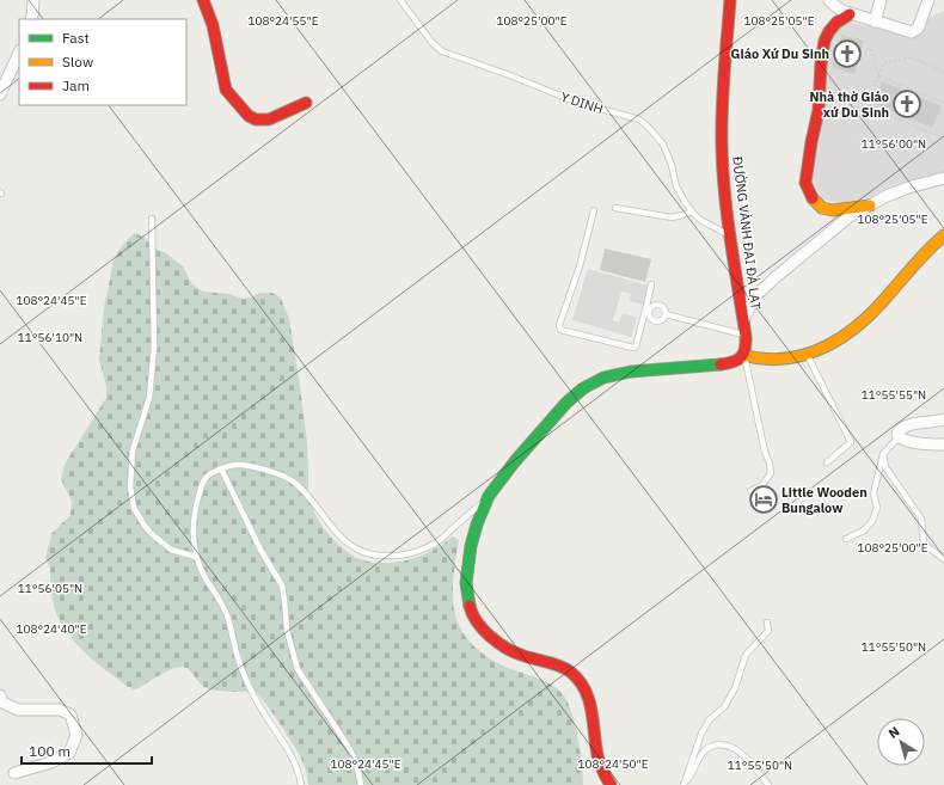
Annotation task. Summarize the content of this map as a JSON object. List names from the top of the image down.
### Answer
{
  "streets": {
    "main road": ["ĐƯỜNG VÀNH ĐAI ĐÀ LẠT"],
    "lane": ["Y DINH"]
  },
  "crossings": [
    ["Y DINH", "ĐƯỜNG VÀNH ĐAI ĐÀ LẠT"]
  ],
  "places": {
    "church": ["Giáo Xứ Du Sinh", "Nhà thờ Giáo xứ Du Sinh"],
    "hotel": ["Little Wooden Bungalow"]
  },
  "legend": ["Fast", "Slow", "Jam"],
  "scale_bar": "100 m",
  "north": "top left",
  "coordinates": [
    "108°24'55\"E",
    "108°25'00\"E",
    "108°25'05\"E",
    "11°56'00\"N",
    "108°24'45\"E",
    "11°56'10\"N",
    "11°55'55\"N",
    "11°56'05\"N",
    "108°24'40\"E",
    "11°55'50\"N",
    "108°24'50\"E"
  ]
}
